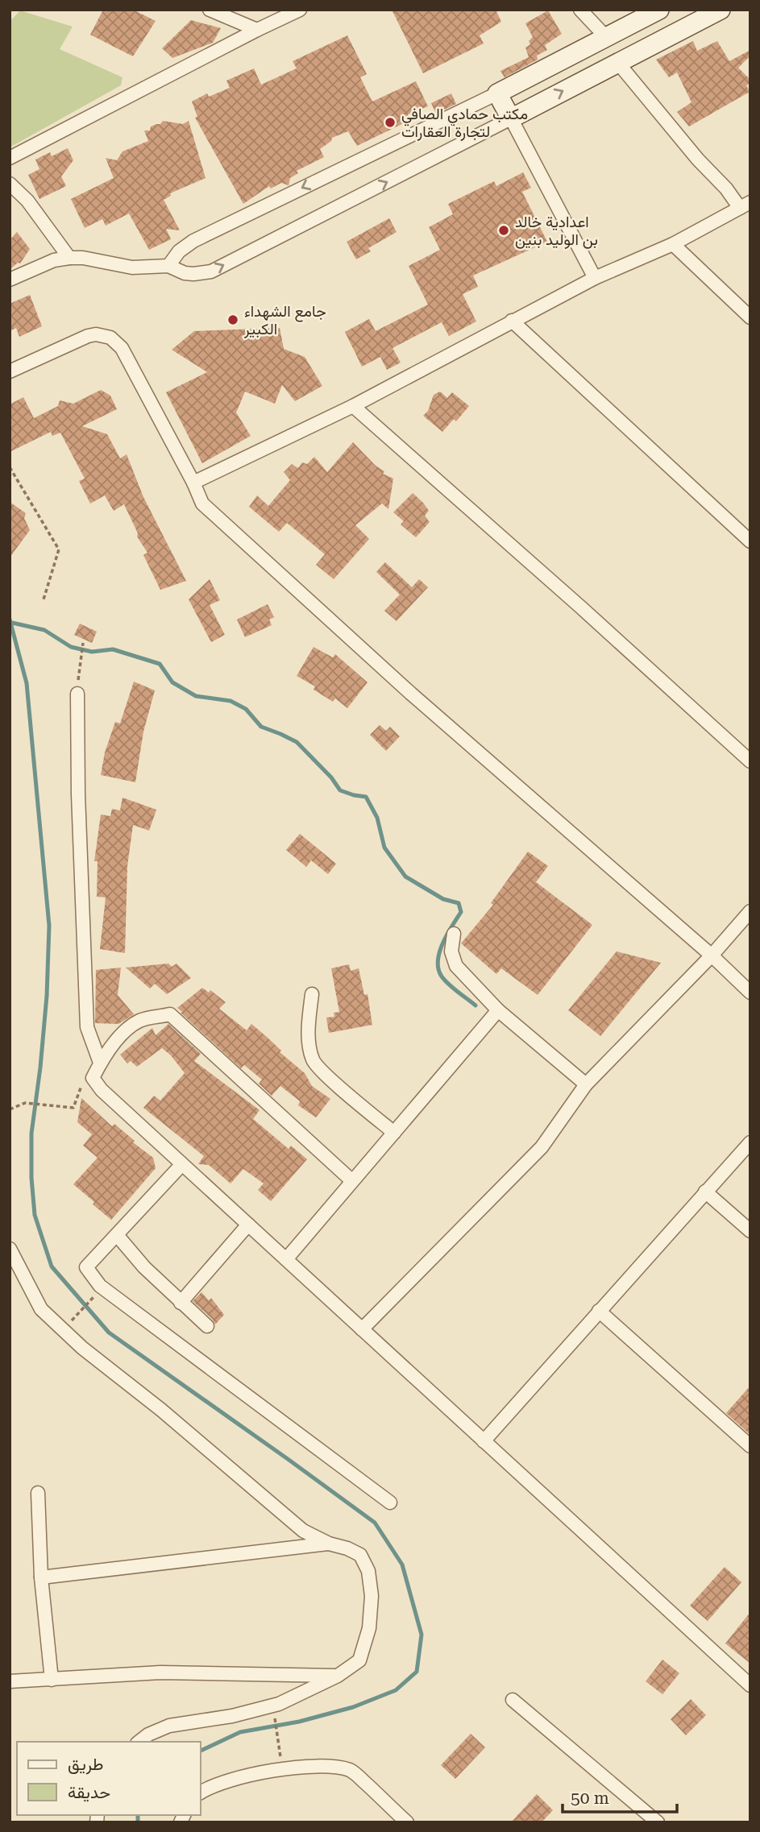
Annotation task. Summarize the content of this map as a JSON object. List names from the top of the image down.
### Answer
{
  "places": ["مكتب حمادي الصافي لتجارة العقارات", "اعدادية خالد بن الوليد بنين", "جامع الشهداء الكبير"],
  "legend": ["طريق", "حديقة"],
  "scale_bar": "50 m"
}
